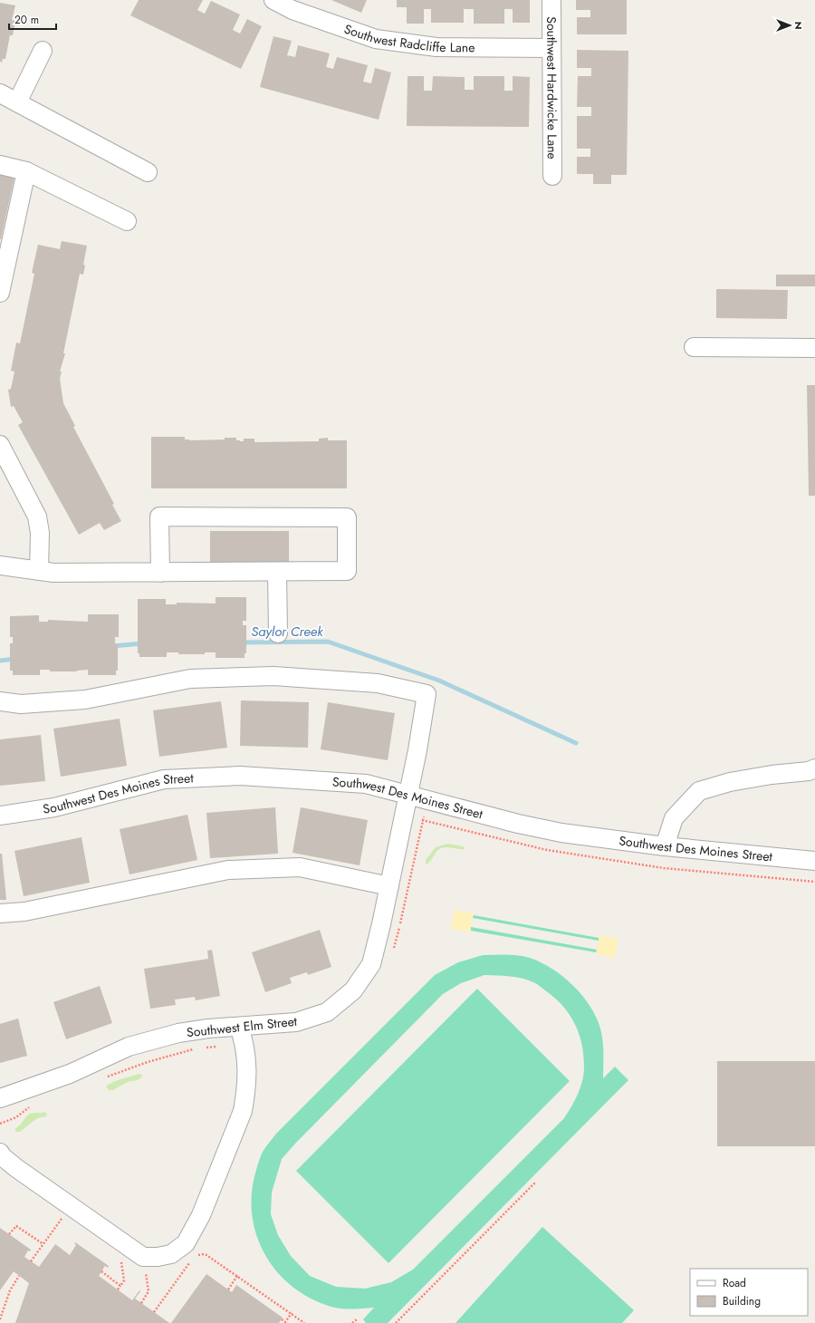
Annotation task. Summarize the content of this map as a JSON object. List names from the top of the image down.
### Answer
{
  "streets": {
    "street": [
      "Southwest Radcliffe Lane",
      "Southwest Hardwicke Lane",
      "Southwest Des Moines Street",
      "Southwest Elm Street"
    ]
  },
  "crossings": [
    ["Southwest Radcliffe Lane", "Southwest Hardwicke Lane"],
    ["Southwest Des Moines Street", "Southwest Elm Street"]
  ],
  "water": ["Saylor Creek"],
  "legend": ["Road", "Building"],
  "scale_bar": "20 m",
  "north": "right"
}
